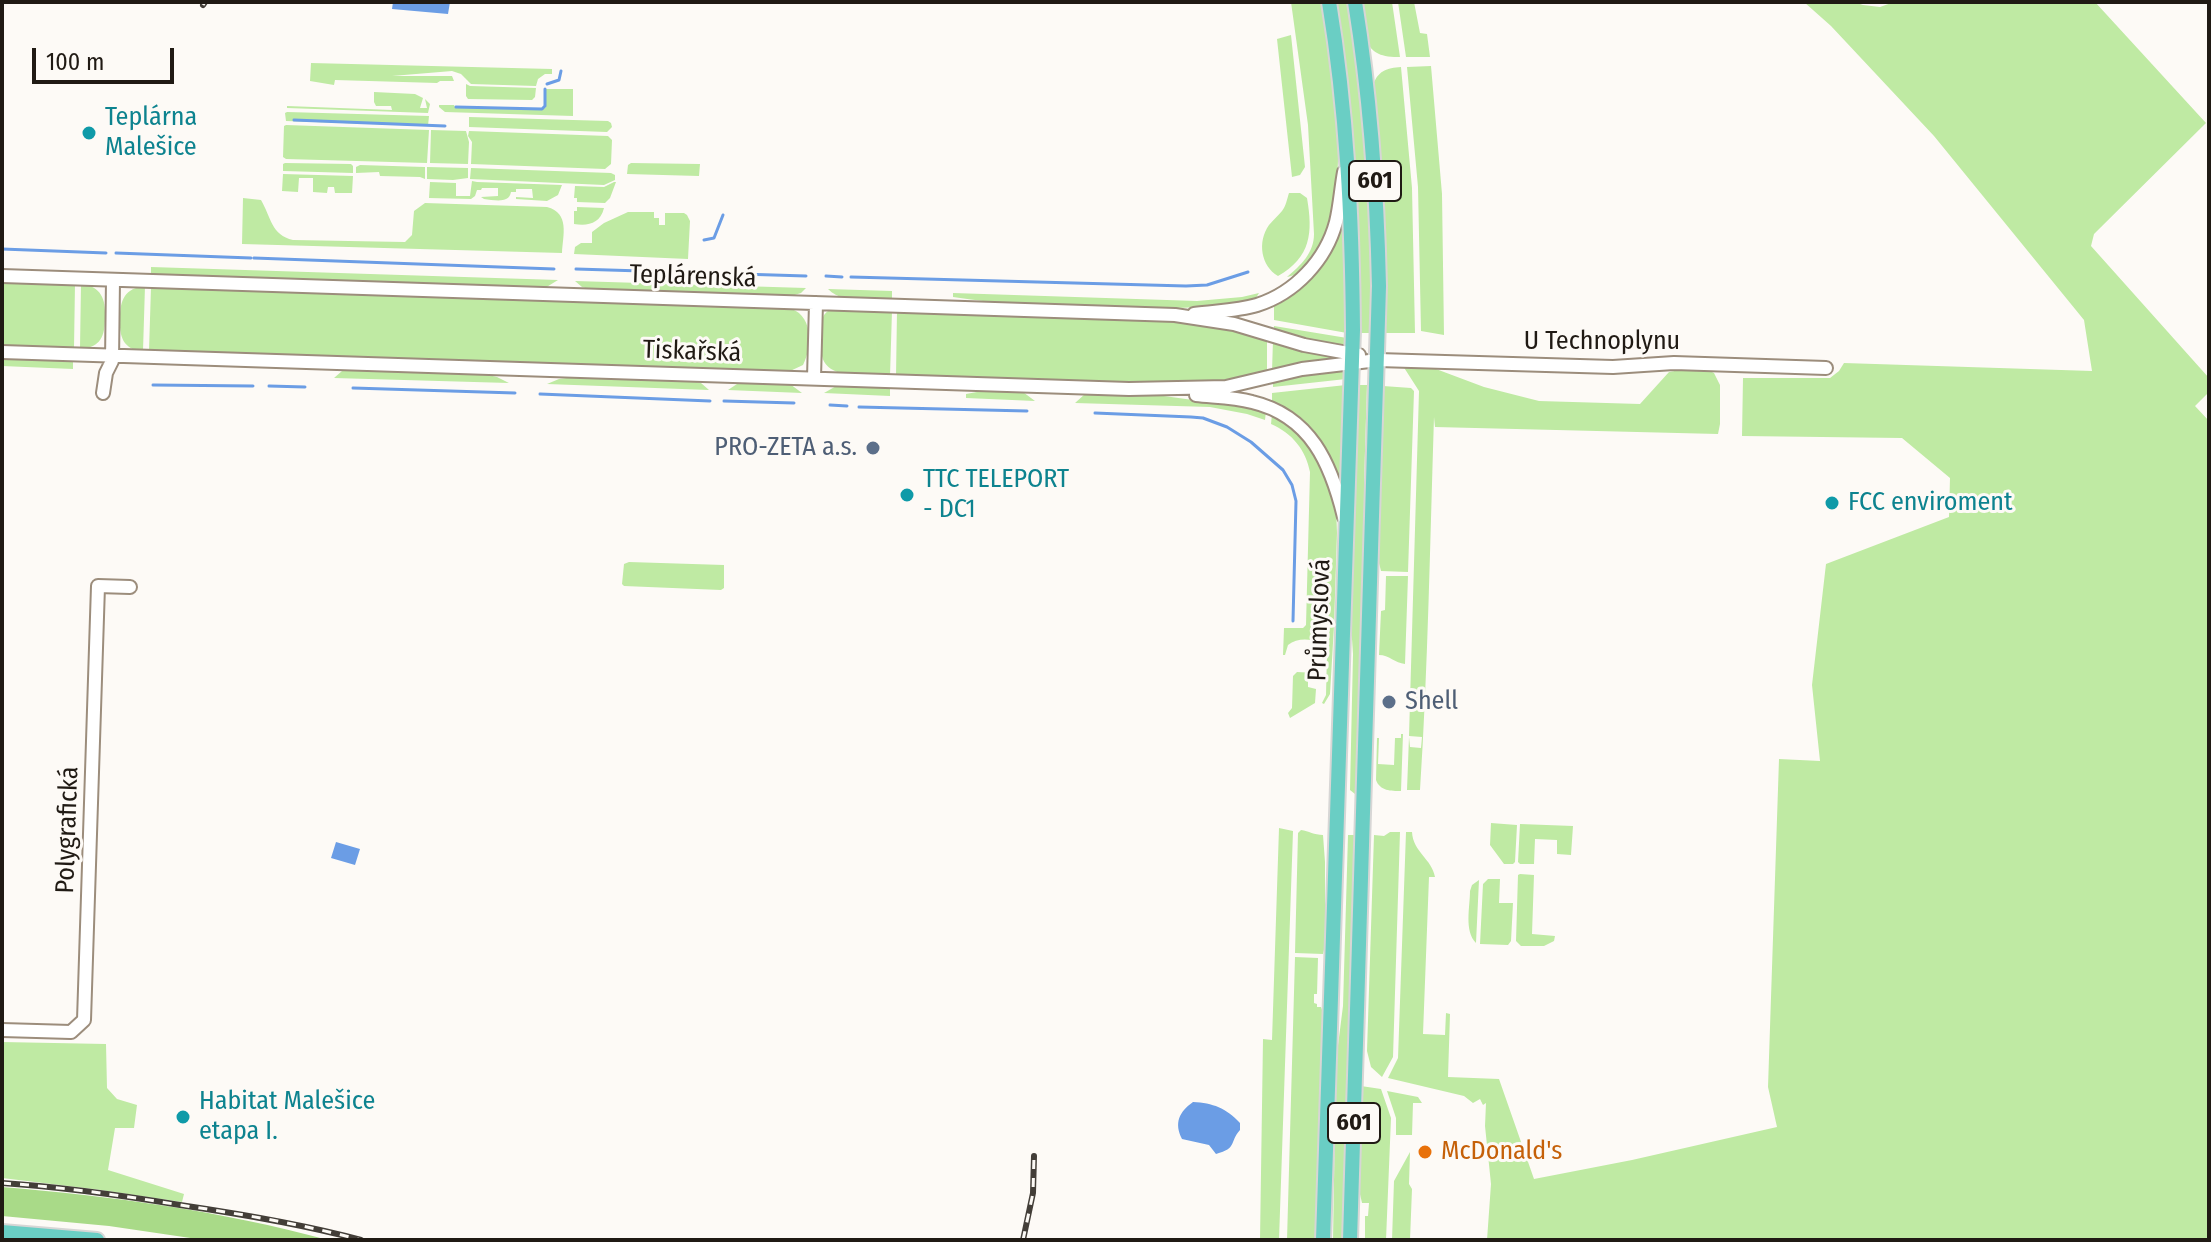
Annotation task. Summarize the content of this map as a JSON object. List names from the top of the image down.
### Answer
{
  "streets": {
    "main road": ["601", "Průmyslová"],
    "street": [
      "Teplárenská",
      "U Technoplynu",
      "Tiskařská",
      "Polygrafická"
    ]
  },
  "crossings": [
    ["Teplárenská", "U Technoplynu"],
    ["Teplárenská", "Tiskařská"],
    ["Teplárenská", "Průmyslová"],
    ["U Technoplynu", "Průmyslová"],
    ["Tiskařská", "Průmyslová"]
  ],
  "places": [
    "Teplárna Malešice",
    "PRO-ZETA a.s.",
    "TTC TELEPORT - DC1",
    "FCC enviroment",
    "Shell",
    "Habitat Malešice etapa I.",
    "McDonald's"
  ],
  "scale_bar": "100 m"
}
